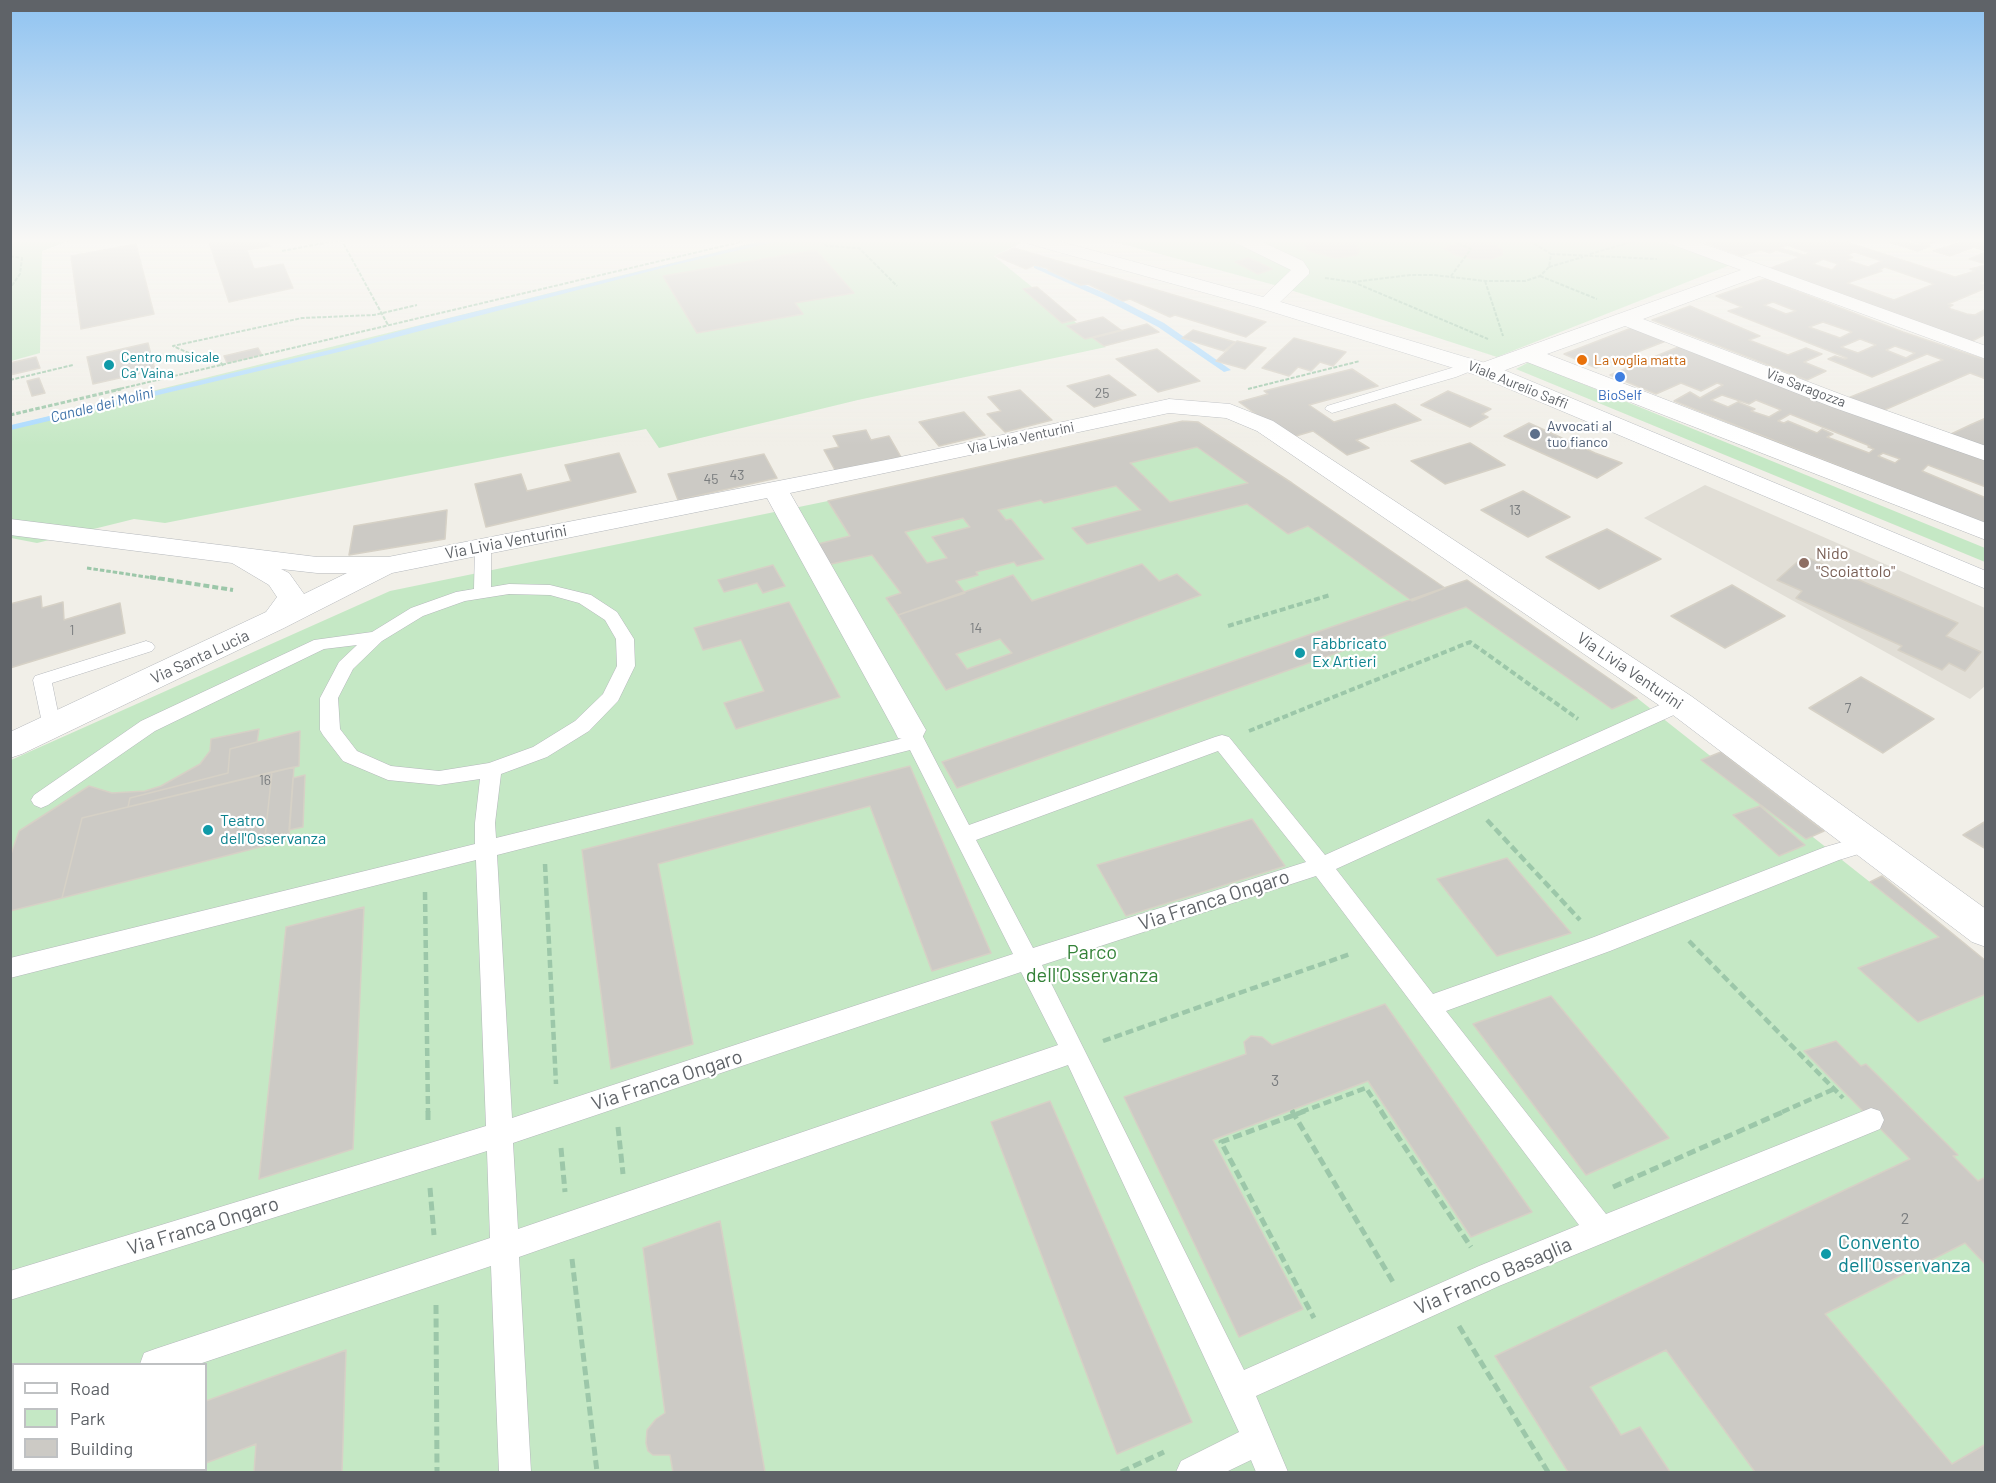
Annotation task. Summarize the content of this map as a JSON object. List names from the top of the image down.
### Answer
{
  "streets": {
    "street": [
      "Viale Aurelio Saffi",
      "Via Saragozza",
      "Via Livia Venturini",
      "Via Santa Lucia"
    ],
    "lane": ["Via Franca Ongaro", "Via Franco Basaglia"]
  },
  "crossings": [
    ["Via Livia Venturini", "Via Santa Lucia"],
    ["Via Livia Venturini", "Via Franca Ongaro"]
  ],
  "water": ["Canale dei Molini"],
  "parks": ["Parco dell'Osservanza"],
  "places": [
    "La voglia matta",
    "Centro musicale Ca' Vaina",
    "BioSelf",
    "Avvocati al tuo fianco",
    "Nido \"Scoiattolo\"",
    "Fabbricato Ex Artieri",
    "Teatro dell'Osservanza",
    "Convento dell'Osservanza"
  ],
  "house_numbers": [
    "25",
    "43",
    "45",
    "13",
    "14",
    "1",
    "7",
    "16",
    "3",
    "2"
  ],
  "legend": ["Road", "Park", "Building"]
}
